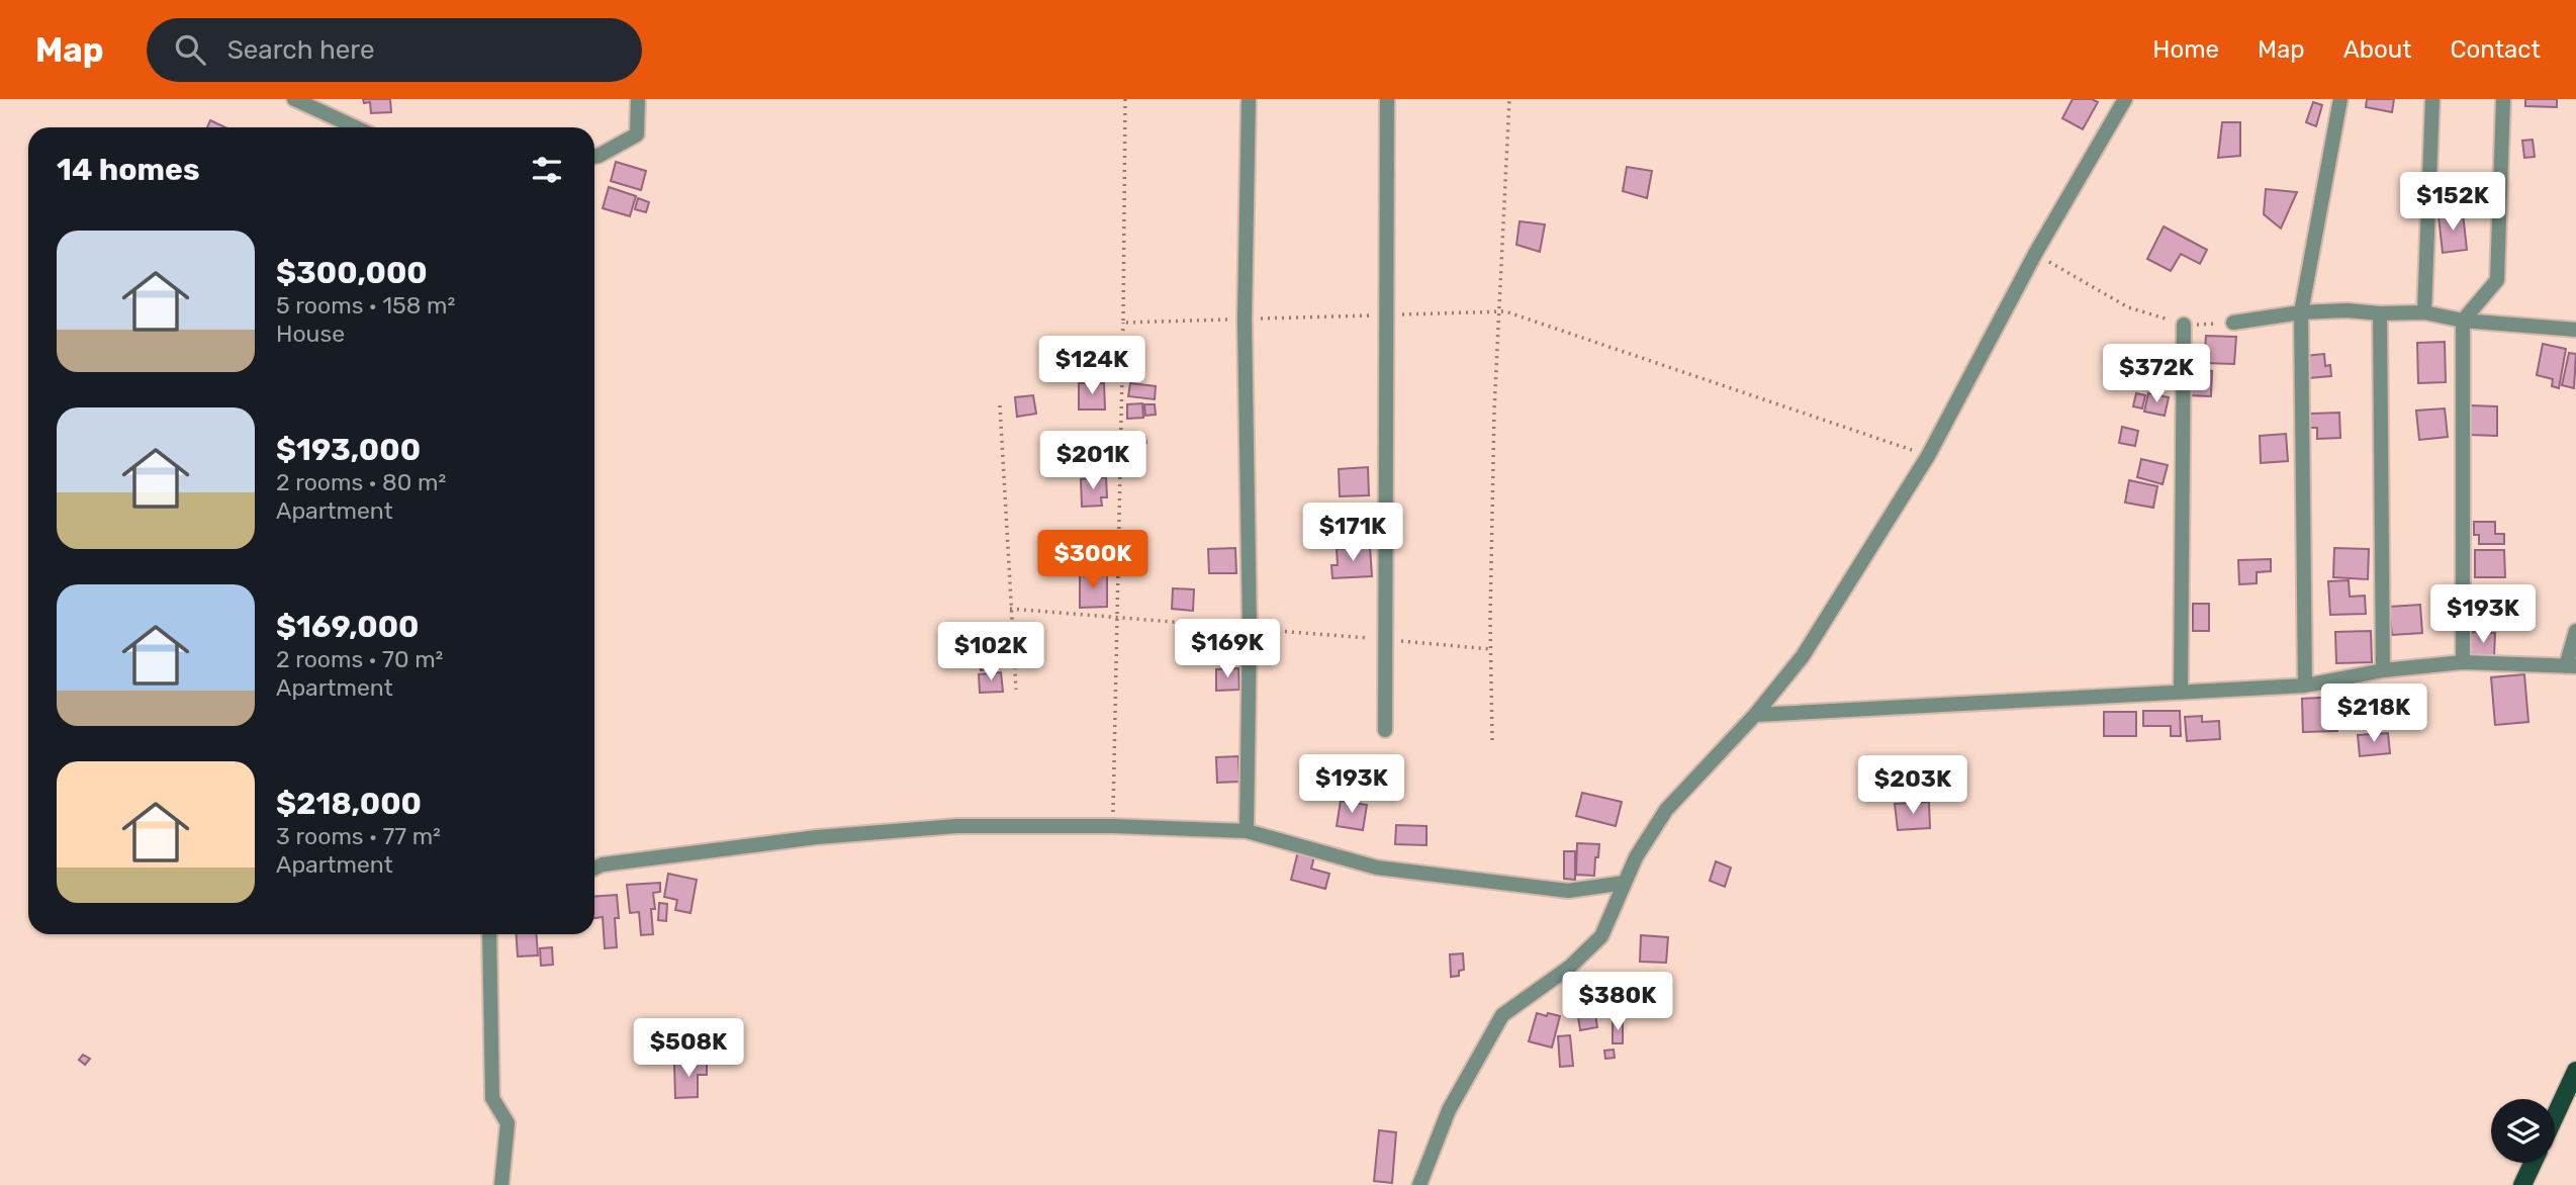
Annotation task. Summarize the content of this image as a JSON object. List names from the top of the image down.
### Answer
{
  "page": {
    "header": "Map",
    "search": "Search here",
    "nav": [
      "Home",
      "Map",
      "About",
      "Contact"
    ],
    "heading": "14 homes",
    "price": [
      "$152K",
      "$124K",
      "$372K",
      "$201K",
      "$171K",
      "$300K",
      "$193K",
      "$169K",
      "$102K",
      "$218K",
      "$193K",
      "$203K",
      "$380K",
      "$508K"
    ],
    "list": [
      {
        "name": "$300,000",
        "note": "5 rooms · 158 m² · House"
      },
      {
        "name": "$193,000",
        "note": "2 rooms · 80 m² · Apartment"
      },
      {
        "name": "$169,000",
        "note": "2 rooms · 70 m² · Apartment"
      },
      {
        "name": "$218,000",
        "note": "3 rooms · 77 m² · Apartment"
      }
    ]
  }
}
